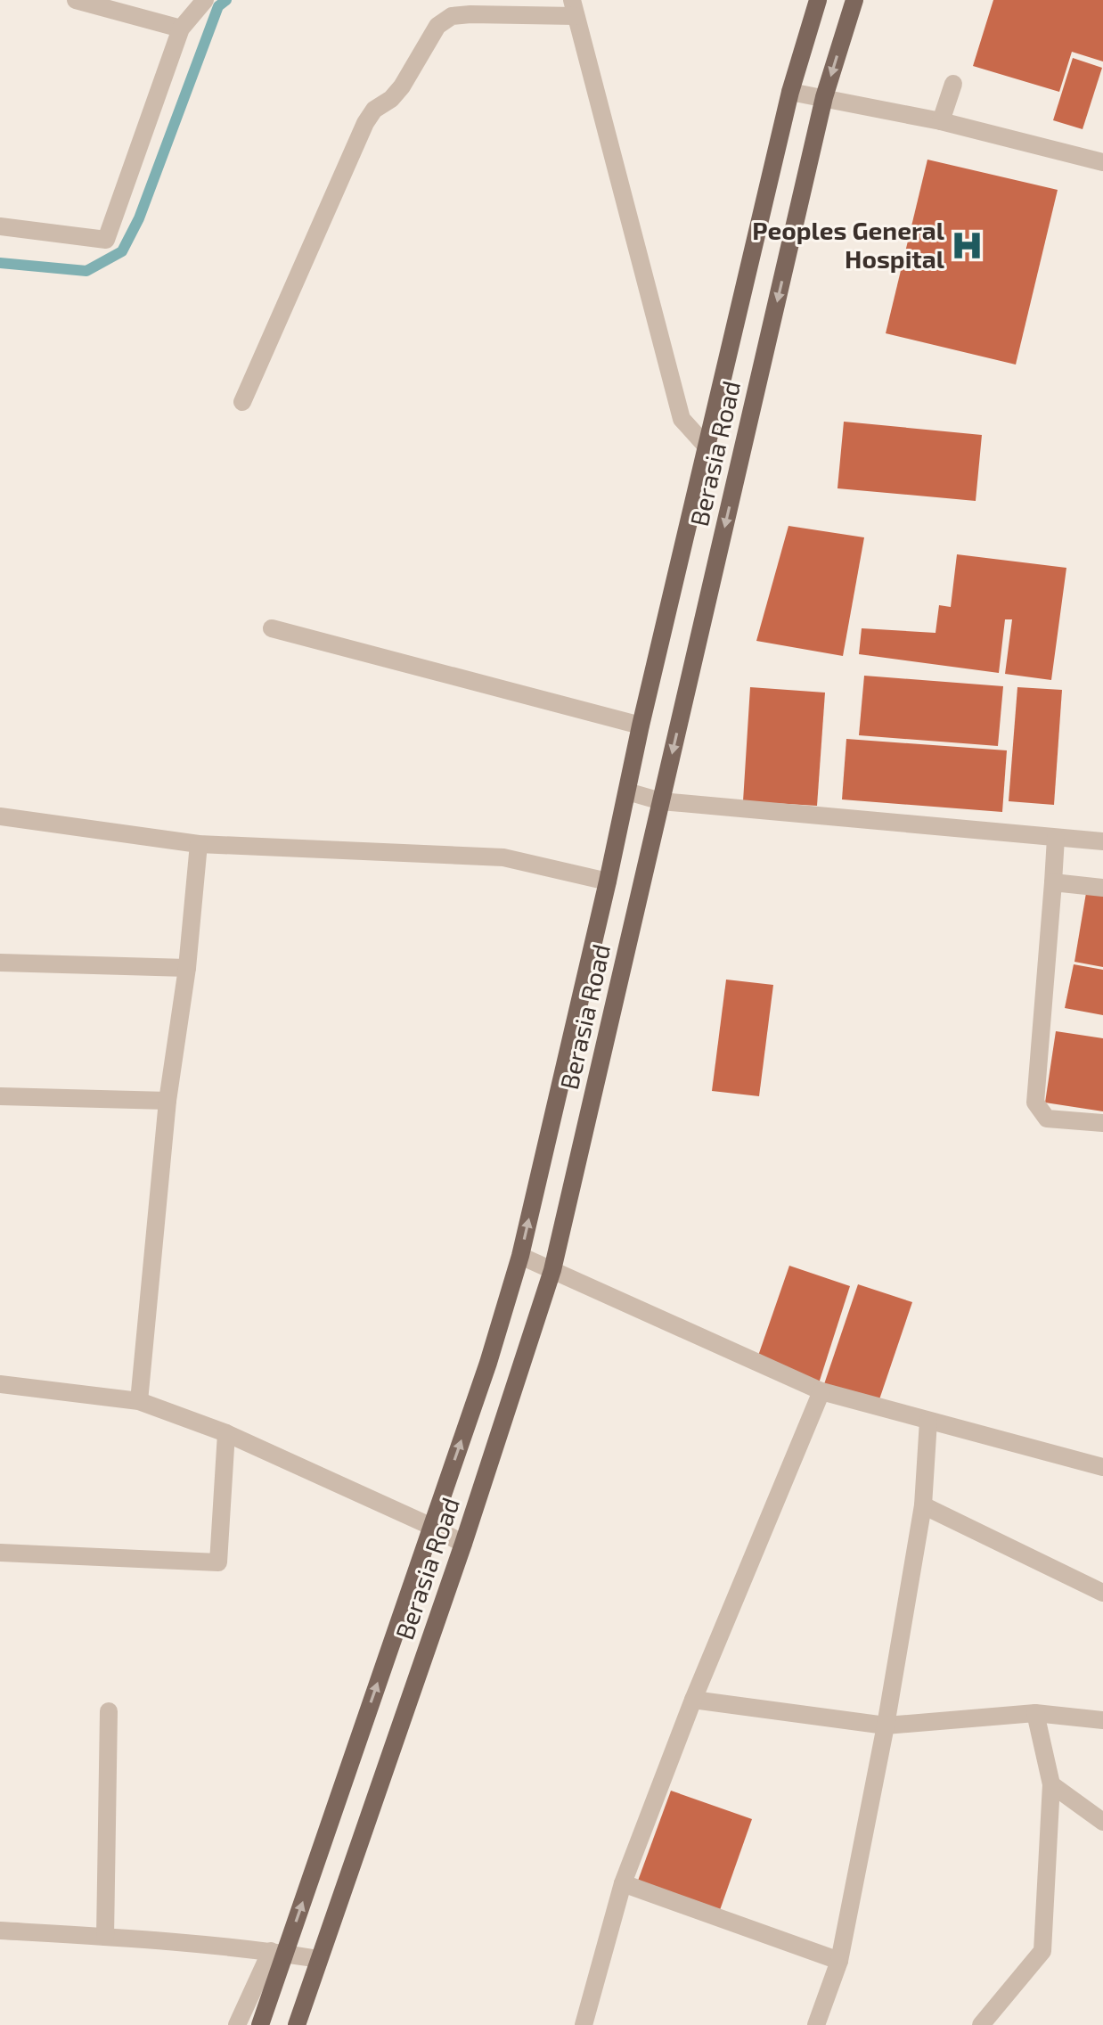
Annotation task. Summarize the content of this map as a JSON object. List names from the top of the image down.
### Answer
{
  "streets": {
    "main road": ["Berasia Road"]
  },
  "places": {
    "hospital": ["Peoples General Hospital"]
  }
}
